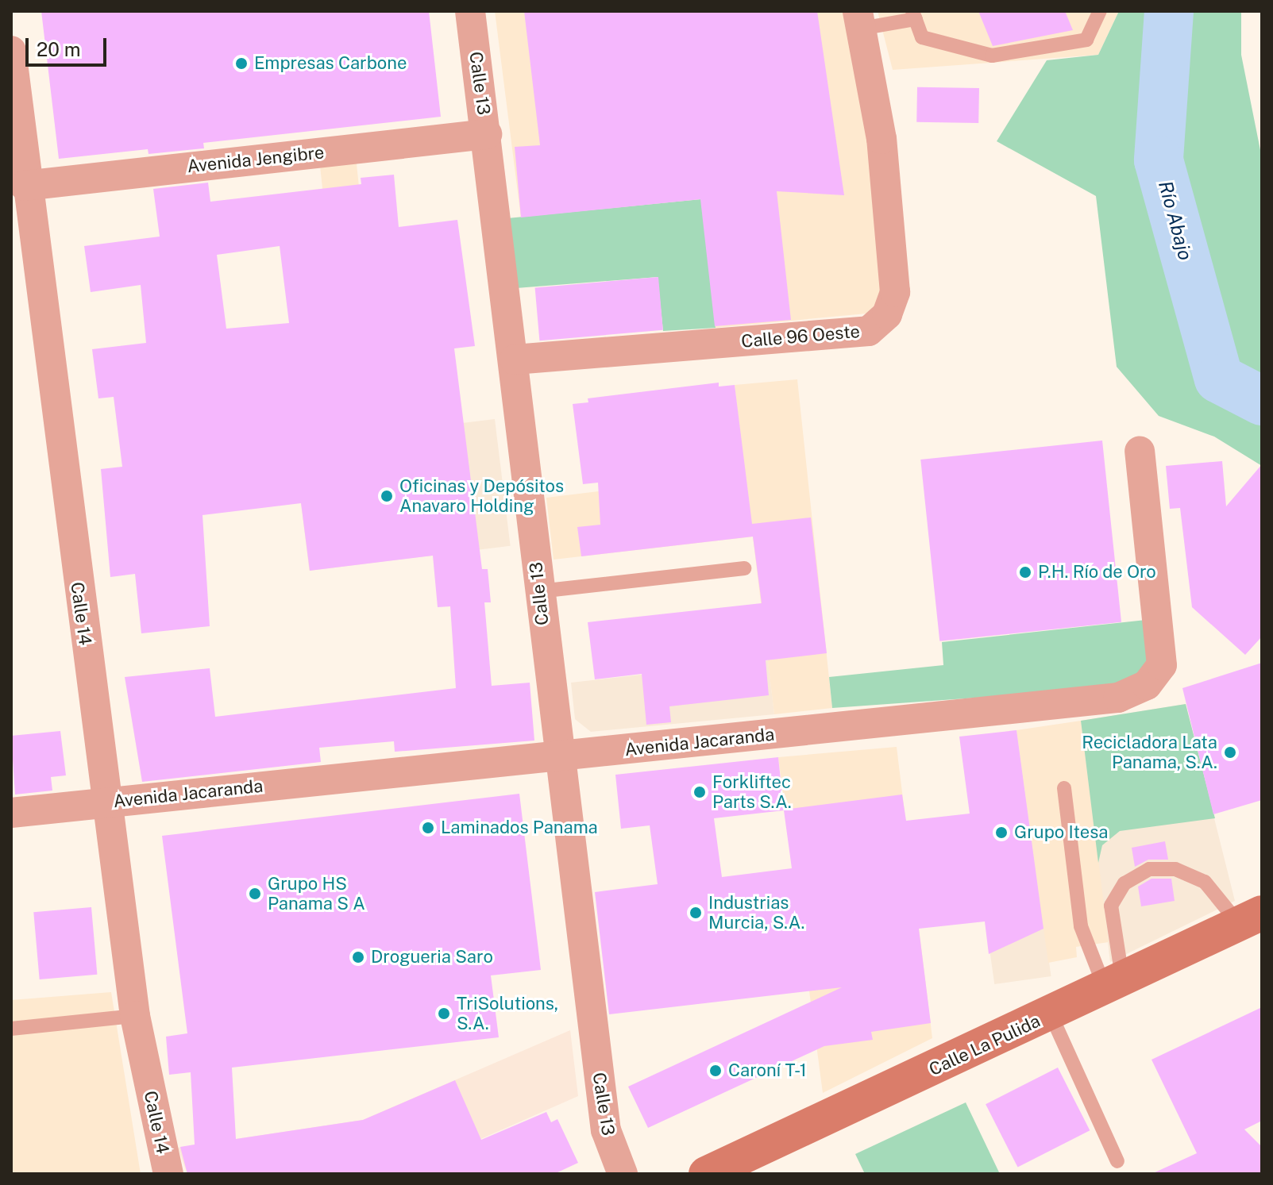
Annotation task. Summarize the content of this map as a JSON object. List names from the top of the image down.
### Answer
{
  "streets": {
    "main road": ["Calle La Pulida"],
    "street": [
      "Calle 13",
      "Avenida Jengibre",
      "Calle 96 Oeste",
      "Calle 14",
      "Avenida Jacaranda"
    ]
  },
  "crossings": [
    ["Calle 13", "Avenida Jengibre"],
    ["Calle 13", "Calle 96 Oeste"],
    ["Calle 13", "Avenida Jacaranda"],
    ["Avenida Jengibre", "Calle 14"],
    ["Calle 14", "Avenida Jacaranda"]
  ],
  "water": ["Río Abajo"],
  "places": [
    "Empresas Carbone",
    "Oficinas y Depósitos Anavaro Holding",
    "P.H. Río de Oro",
    "Recicladora Lata Panama, S.A.",
    "Forkliftec Parts S.A.",
    "Laminados Panama",
    "Grupo Itesa",
    "Grupo HS Panama S A",
    "Industrias Murcia, S.A.",
    "Drogueria Saro",
    "TriSolutions, S.A.",
    "Caroní T-1"
  ],
  "scale_bar": "20 m"
}
